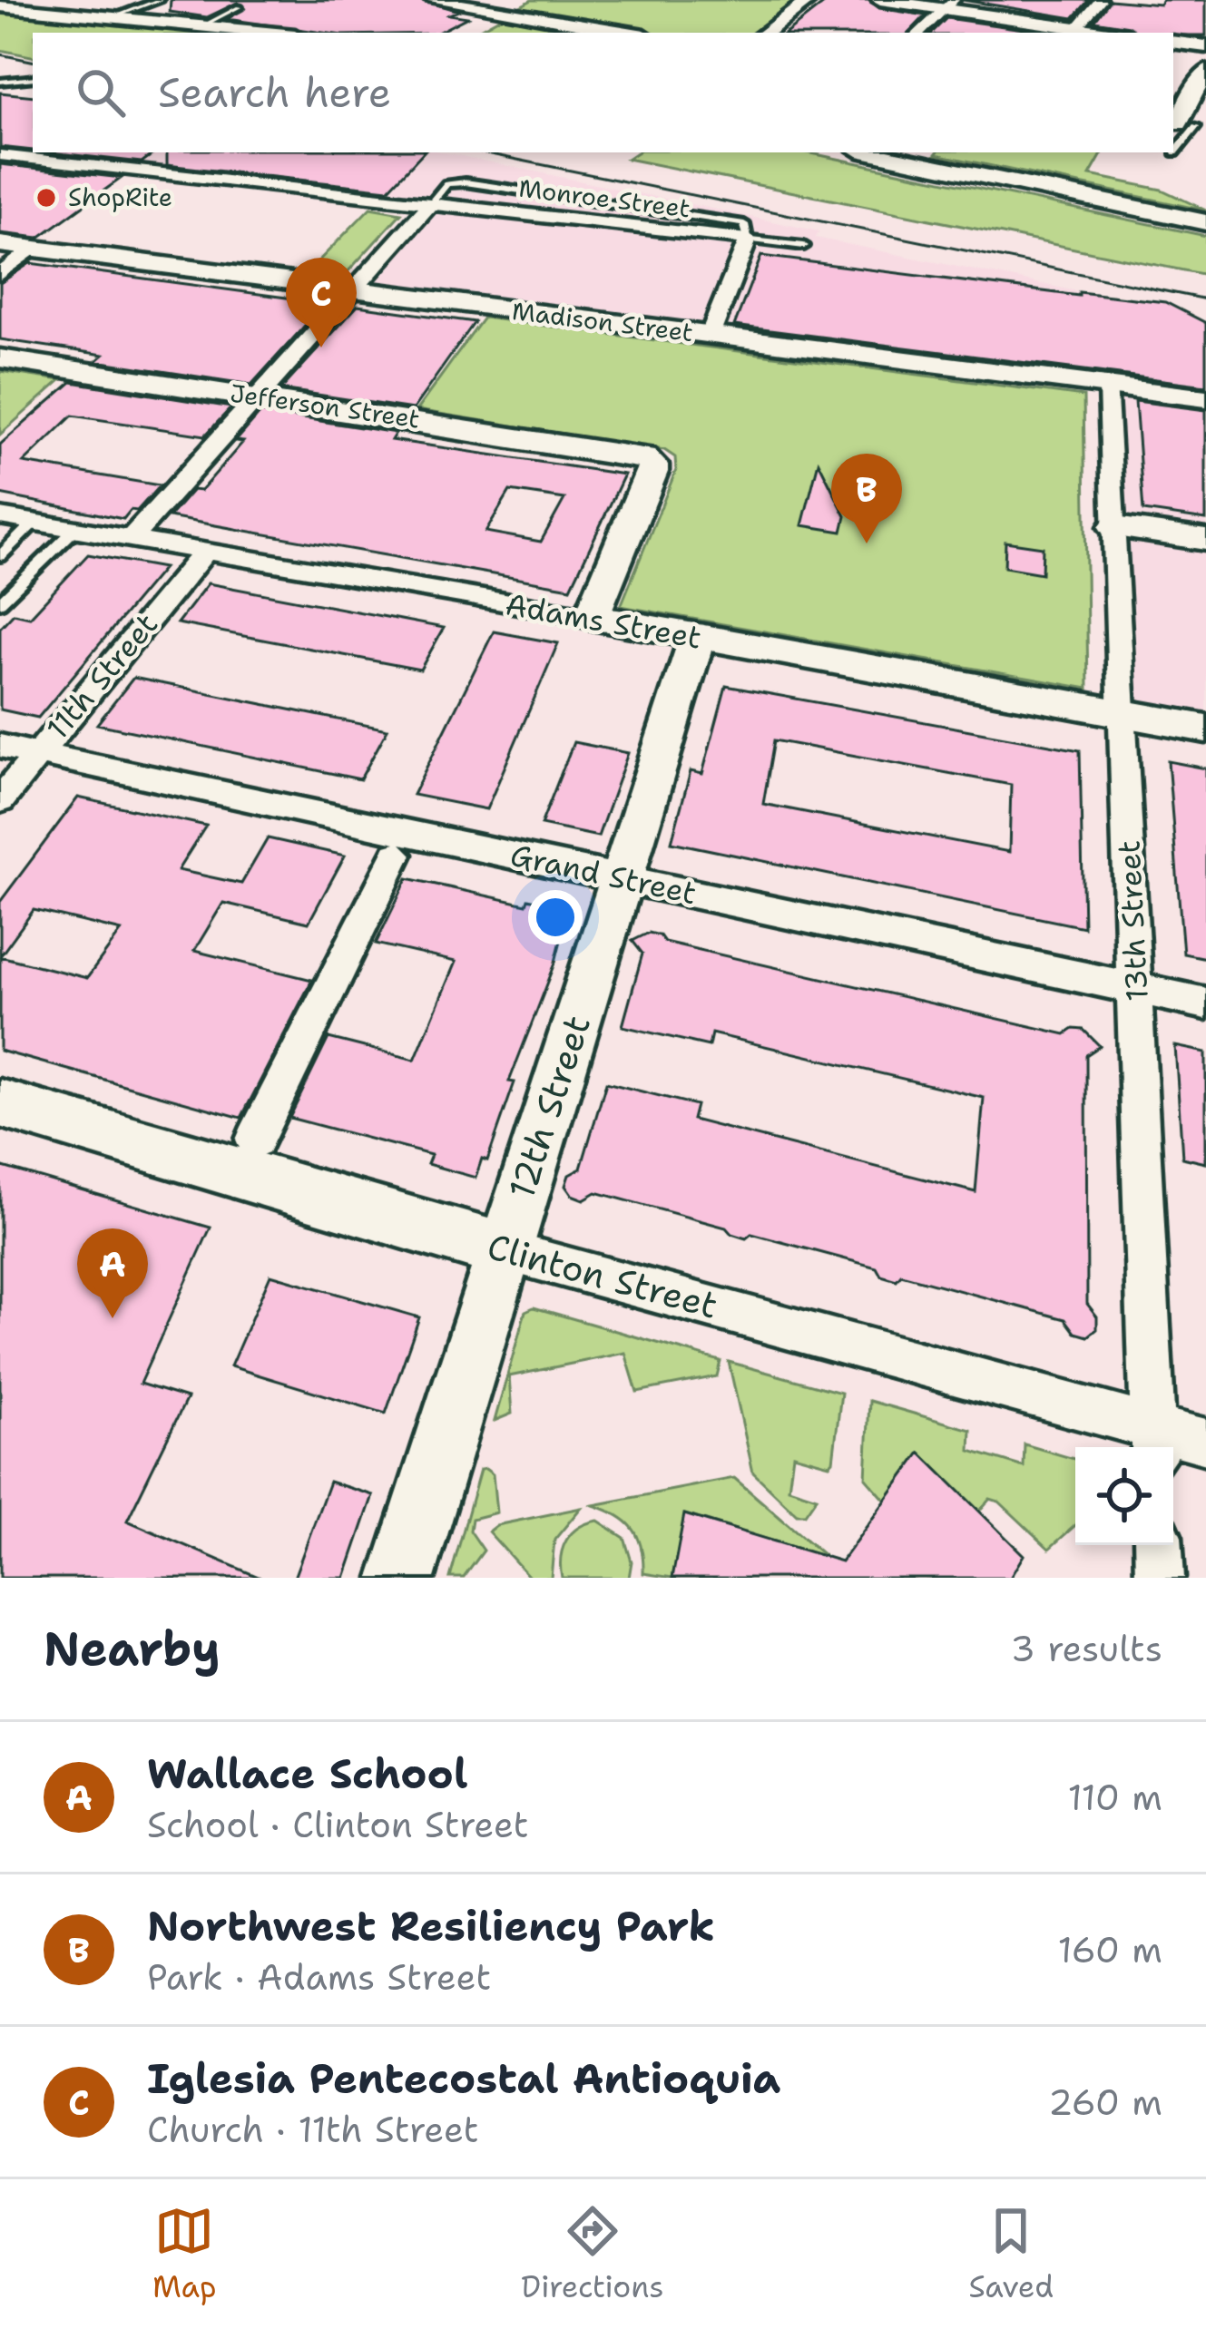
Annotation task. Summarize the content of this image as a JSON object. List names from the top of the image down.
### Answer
{
  "streets": {
    "street": [
      "Monroe Street",
      "Madison Street",
      "Jefferson Street",
      "Adams Street",
      "11th Street",
      "Grand Street",
      "13th Street",
      "12th Street",
      "Clinton Street"
    ]
  },
  "crossings": [
    ["Madison Street", "13th Street"],
    ["Jefferson Street", "Adams Street"],
    ["Adams Street", "11th Street"],
    ["Adams Street", "13th Street"],
    ["Adams Street", "12th Street"],
    ["11th Street", "Grand Street"],
    ["Grand Street", "13th Street"],
    ["Grand Street", "12th Street"],
    ["13th Street", "Clinton Street"],
    ["12th Street", "Clinton Street"]
  ],
  "places": ["ShopRite"],
  "page": {
    "search": "Search here",
    "pins": ["C", "B", "A"],
    "heading": ["Nearby", "3 results"],
    "list": [
      {
        "mark": "A",
        "name": "Wallace School",
        "note": "School · Clinton Street",
        "value": "110 m"
      },
      {
        "mark": "B",
        "name": "Northwest Resiliency Park",
        "note": "Park · Adams Street",
        "value": "160 m"
      },
      {
        "mark": "C",
        "name": "Iglesia Pentecostal Antioquia",
        "note": "Church · 11th Street",
        "value": "260 m"
      }
    ],
    "nav": ["Map", "Directions", "Saved"]
  }
}
